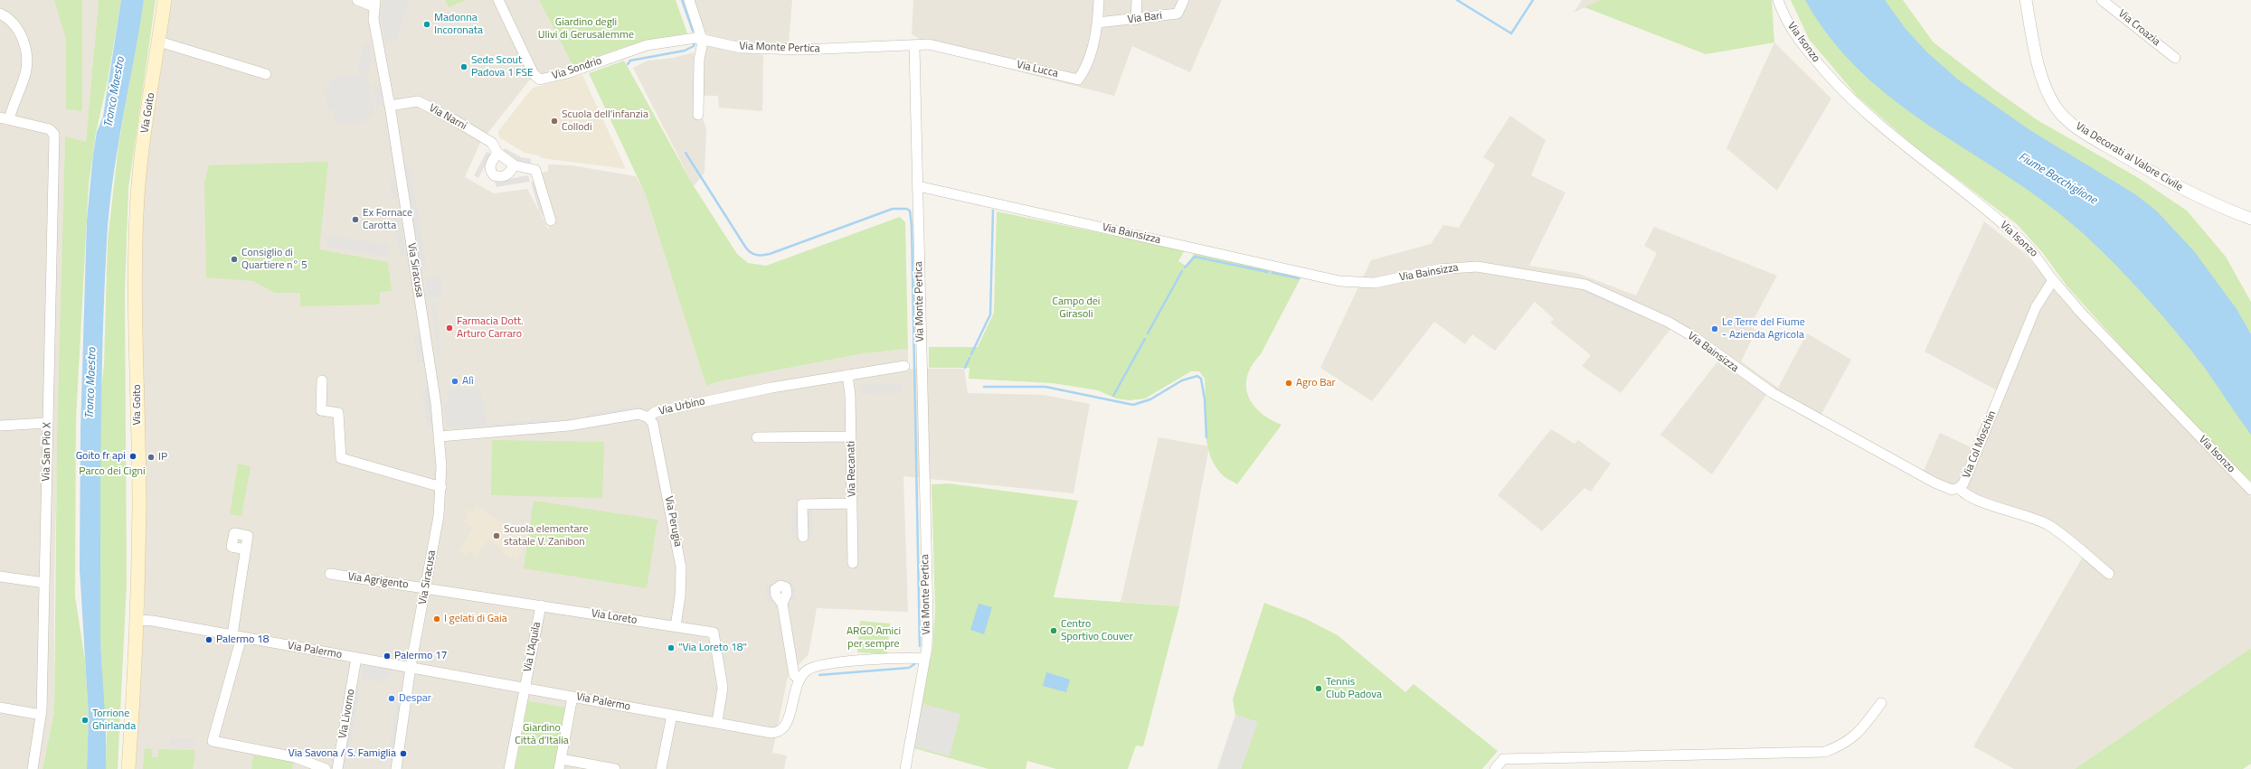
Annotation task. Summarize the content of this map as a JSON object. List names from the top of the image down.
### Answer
{
  "streets": {
    "main road": ["Via Goito"],
    "street": [
      "Via Bari",
      "Via Croazia",
      "Via Isonzo",
      "Via Monte Pertica",
      "Via Sondrio",
      "Via Lucca",
      "Via Narni",
      "Via Decorati al Valore Civile",
      "Via Bainsizza",
      "Via Siracusa",
      "Via Urbino",
      "Via Col Moschin",
      "Via San Pio X",
      "Via Recanati",
      "Via Perugia",
      "Via Agrigento",
      "Via Loreto",
      "Via L'Aquila",
      "Via Palermo",
      "Via Livorno"
    ]
  },
  "crossings": [
    ["Via Bari", "Via Lucca"],
    ["Via Isonzo", "Via Col Moschin"],
    ["Via Monte Pertica", "Via Sondrio"],
    ["Via Monte Pertica", "Via Lucca"],
    ["Via Monte Pertica", "Via Bainsizza"],
    ["Via Goito", "Via Palermo"],
    ["Via Narni", "Via Siracusa"],
    ["Via Bainsizza", "Via Col Moschin"],
    ["Via Siracusa", "Via Urbino"],
    ["Via Siracusa", "Via Agrigento"],
    ["Via Siracusa", "Via Loreto"],
    ["Via Siracusa", "Via Palermo"],
    ["Via Urbino", "Via Recanati"],
    ["Via Urbino", "Via Perugia"],
    ["Via Perugia", "Via Loreto"],
    ["Via Agrigento", "Via Loreto"],
    ["Via Loreto", "Via L'Aquila"],
    ["Via Loreto", "Via Palermo"],
    ["Via L'Aquila", "Via Palermo"],
    ["Via Palermo", "Via Livorno"]
  ],
  "water": ["Tronco Maestro", "Fiume Bacchiglione"],
  "parks": [
    "Giardino degli Ulivi di Gerusalemme",
    "Campo dei Girasoli",
    "Parco dei Cigni",
    "ARGO Amici per sempre",
    "Giardino Città d'Italia"
  ],
  "places": [
    "Madonna Incoronata",
    "Sede Scout Padova 1 FSE",
    "Scuola dell'infanzia Collodi",
    "Ex Fornace Carotta",
    "Consiglio di Quartiere n° 5",
    "Farmacia Dott. Arturo Carraro",
    "Le Terre del Fiume - Azienda Agricola",
    "Alì",
    "Agro Bar",
    "Goito fr api",
    "IP",
    "Scuola elementare statale V. Zanibon",
    "I gelati di Gaia",
    "Centro Sportivo Couver",
    "Palermo 18",
    "\"Via Loreto 18\"",
    "Palermo 17",
    "Tennis Club Padova",
    "Despar",
    "Torrione Ghirlanda",
    "Via Savona / S. Famiglia"
  ]
}
